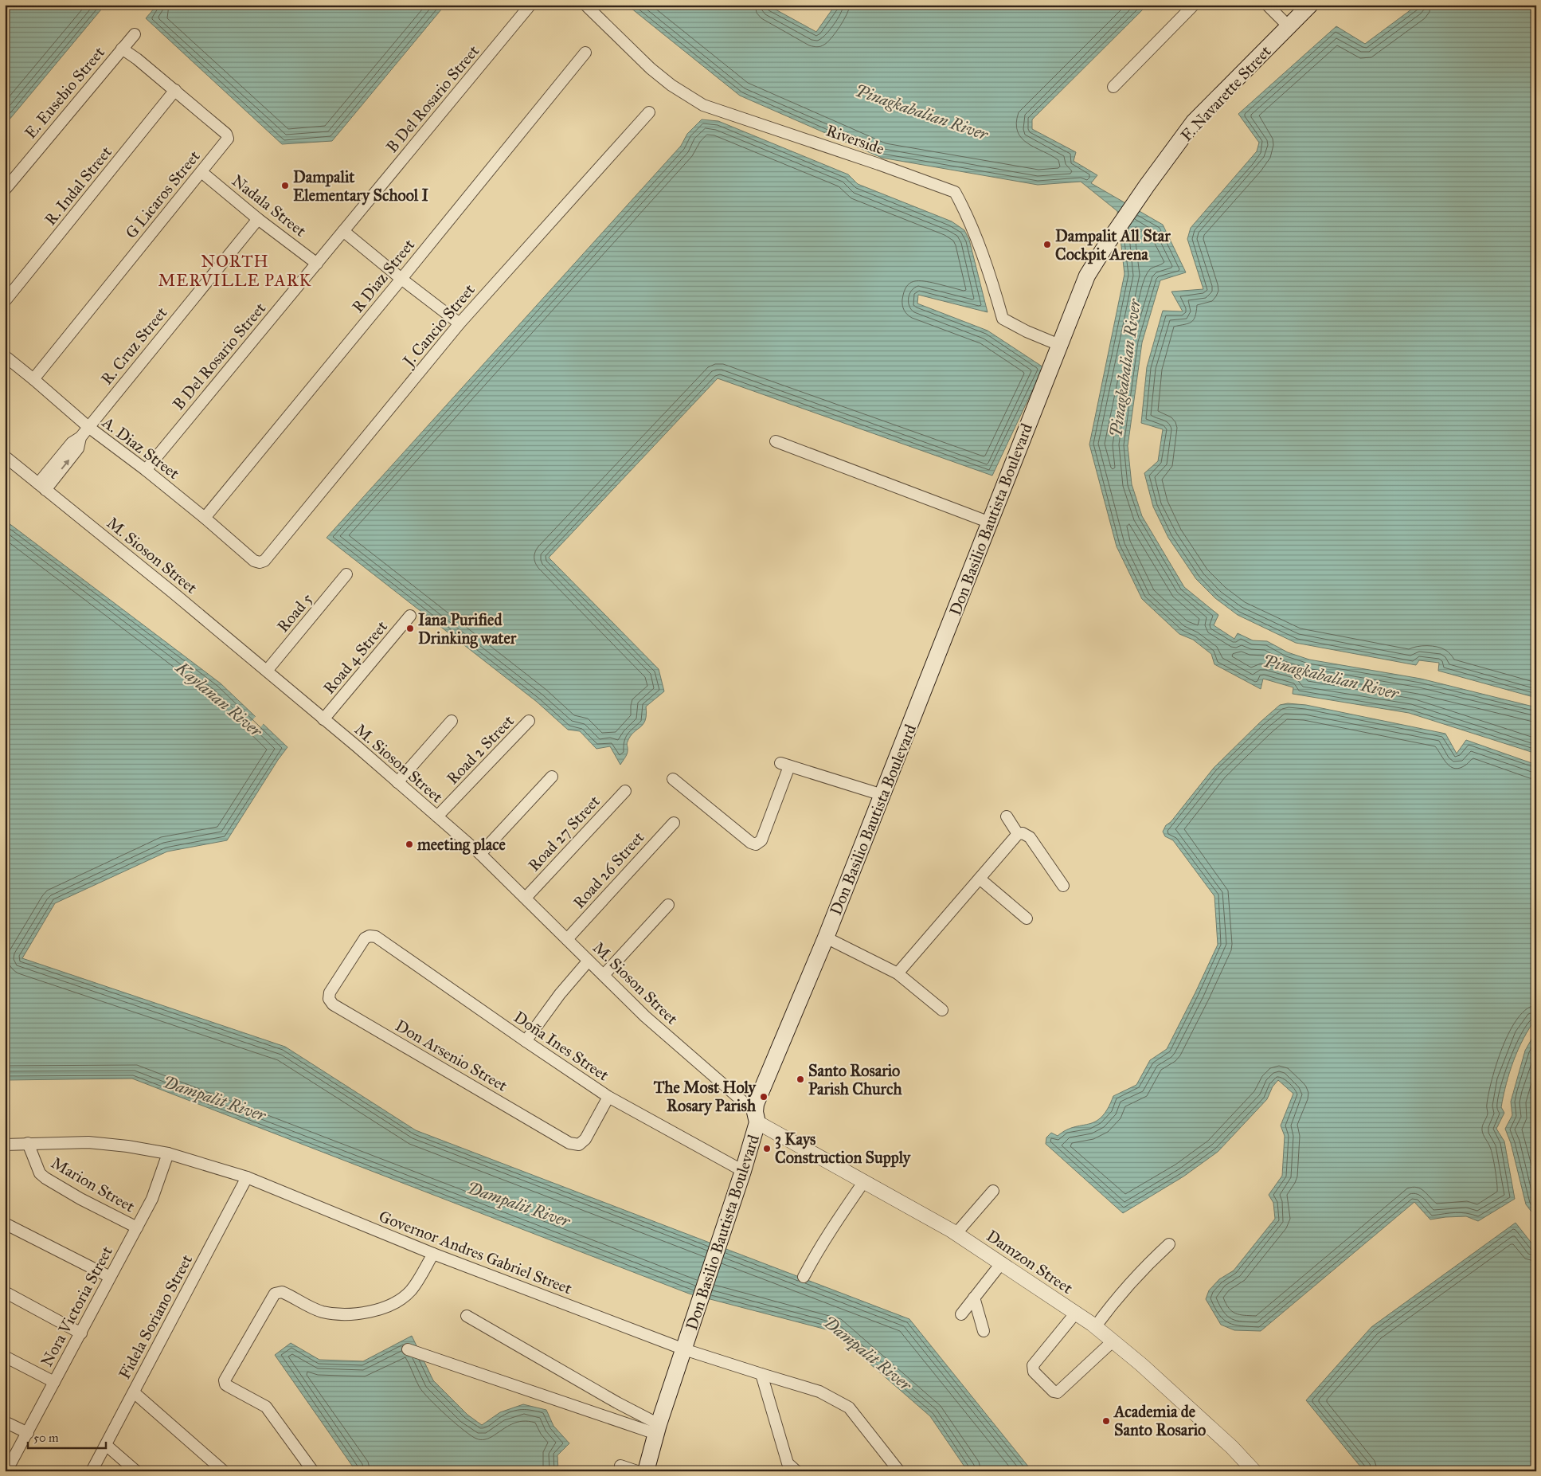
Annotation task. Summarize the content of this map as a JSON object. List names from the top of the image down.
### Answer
{
  "streets": {
    "main road": ["F. Navarette Street", "Don Basilio Bautista Boulevard"],
    "street": [
      "E. Eusebio Street",
      "B Del Rosario Street",
      "Riverside",
      "R. Indal Street",
      "G Licaros Street",
      "Nadala Street",
      "R Diaz Street",
      "J. Cancio Street",
      "R. Cruz Street",
      "A. Diaz Street",
      "M. Sioson Street",
      "Road 5",
      "Road 4 Street",
      "Road 2 Street",
      "Road 27 Street",
      "Road 26 Street",
      "Doña Ines Street",
      "Don Arsenio Street",
      "Marion Street",
      "Governor Andres Gabriel Street",
      "Damzon Street",
      "Nora Victoria Street",
      "Fidela Soriano Street"
    ]
  },
  "crossings": [
    ["E. Eusebio Street", "G Licaros Street"],
    ["F. Navarette Street", "Don Basilio Bautista Boulevard"],
    ["B Del Rosario Street", "Nadala Street"],
    ["B Del Rosario Street", "A. Diaz Street"],
    ["Riverside", "Don Basilio Bautista Boulevard"],
    ["R. Indal Street", "G Licaros Street"],
    ["G Licaros Street", "Nadala Street"],
    ["G Licaros Street", "A. Diaz Street"],
    ["Nadala Street", "R. Cruz Street"],
    ["R Diaz Street", "A. Diaz Street"],
    ["J. Cancio Street", "A. Diaz Street"],
    ["R. Cruz Street", "A. Diaz Street"],
    ["R. Cruz Street", "M. Sioson Street"],
    ["Don Basilio Bautista Boulevard", "M. Sioson Street"],
    ["Don Basilio Bautista Boulevard", "Doña Ines Street"],
    ["Don Basilio Bautista Boulevard", "Governor Andres Gabriel Street"],
    ["Don Basilio Bautista Boulevard", "Damzon Street"],
    ["M. Sioson Street", "Road 5"],
    ["M. Sioson Street", "Road 4 Street"],
    ["M. Sioson Street", "Road 2 Street"],
    ["M. Sioson Street", "Road 27 Street"],
    ["M. Sioson Street", "Road 26 Street"],
    ["M. Sioson Street", "Damzon Street"],
    ["Doña Ines Street", "Don Arsenio Street"],
    ["Marion Street", "Governor Andres Gabriel Street"],
    ["Marion Street", "Nora Victoria Street"],
    ["Governor Andres Gabriel Street", "Nora Victoria Street"],
    ["Governor Andres Gabriel Street", "Fidela Soriano Street"]
  ],
  "districts": ["NORTH MERVILLE PARK"],
  "water": ["Pinagkabalian River", "Kaylanan River", "Dampalit River"],
  "places": [
    "Dampalit Elementary School I",
    "Dampalit All Star Cockpit Arena",
    "Iana Purified Drinking water",
    "meeting place",
    "Santo Rosario Parish Church",
    "The Most Holy Rosary Parish",
    "3 Kays Construction Supply",
    "Academia de Santo Rosario"
  ],
  "scale_bar": "50 m"
}
